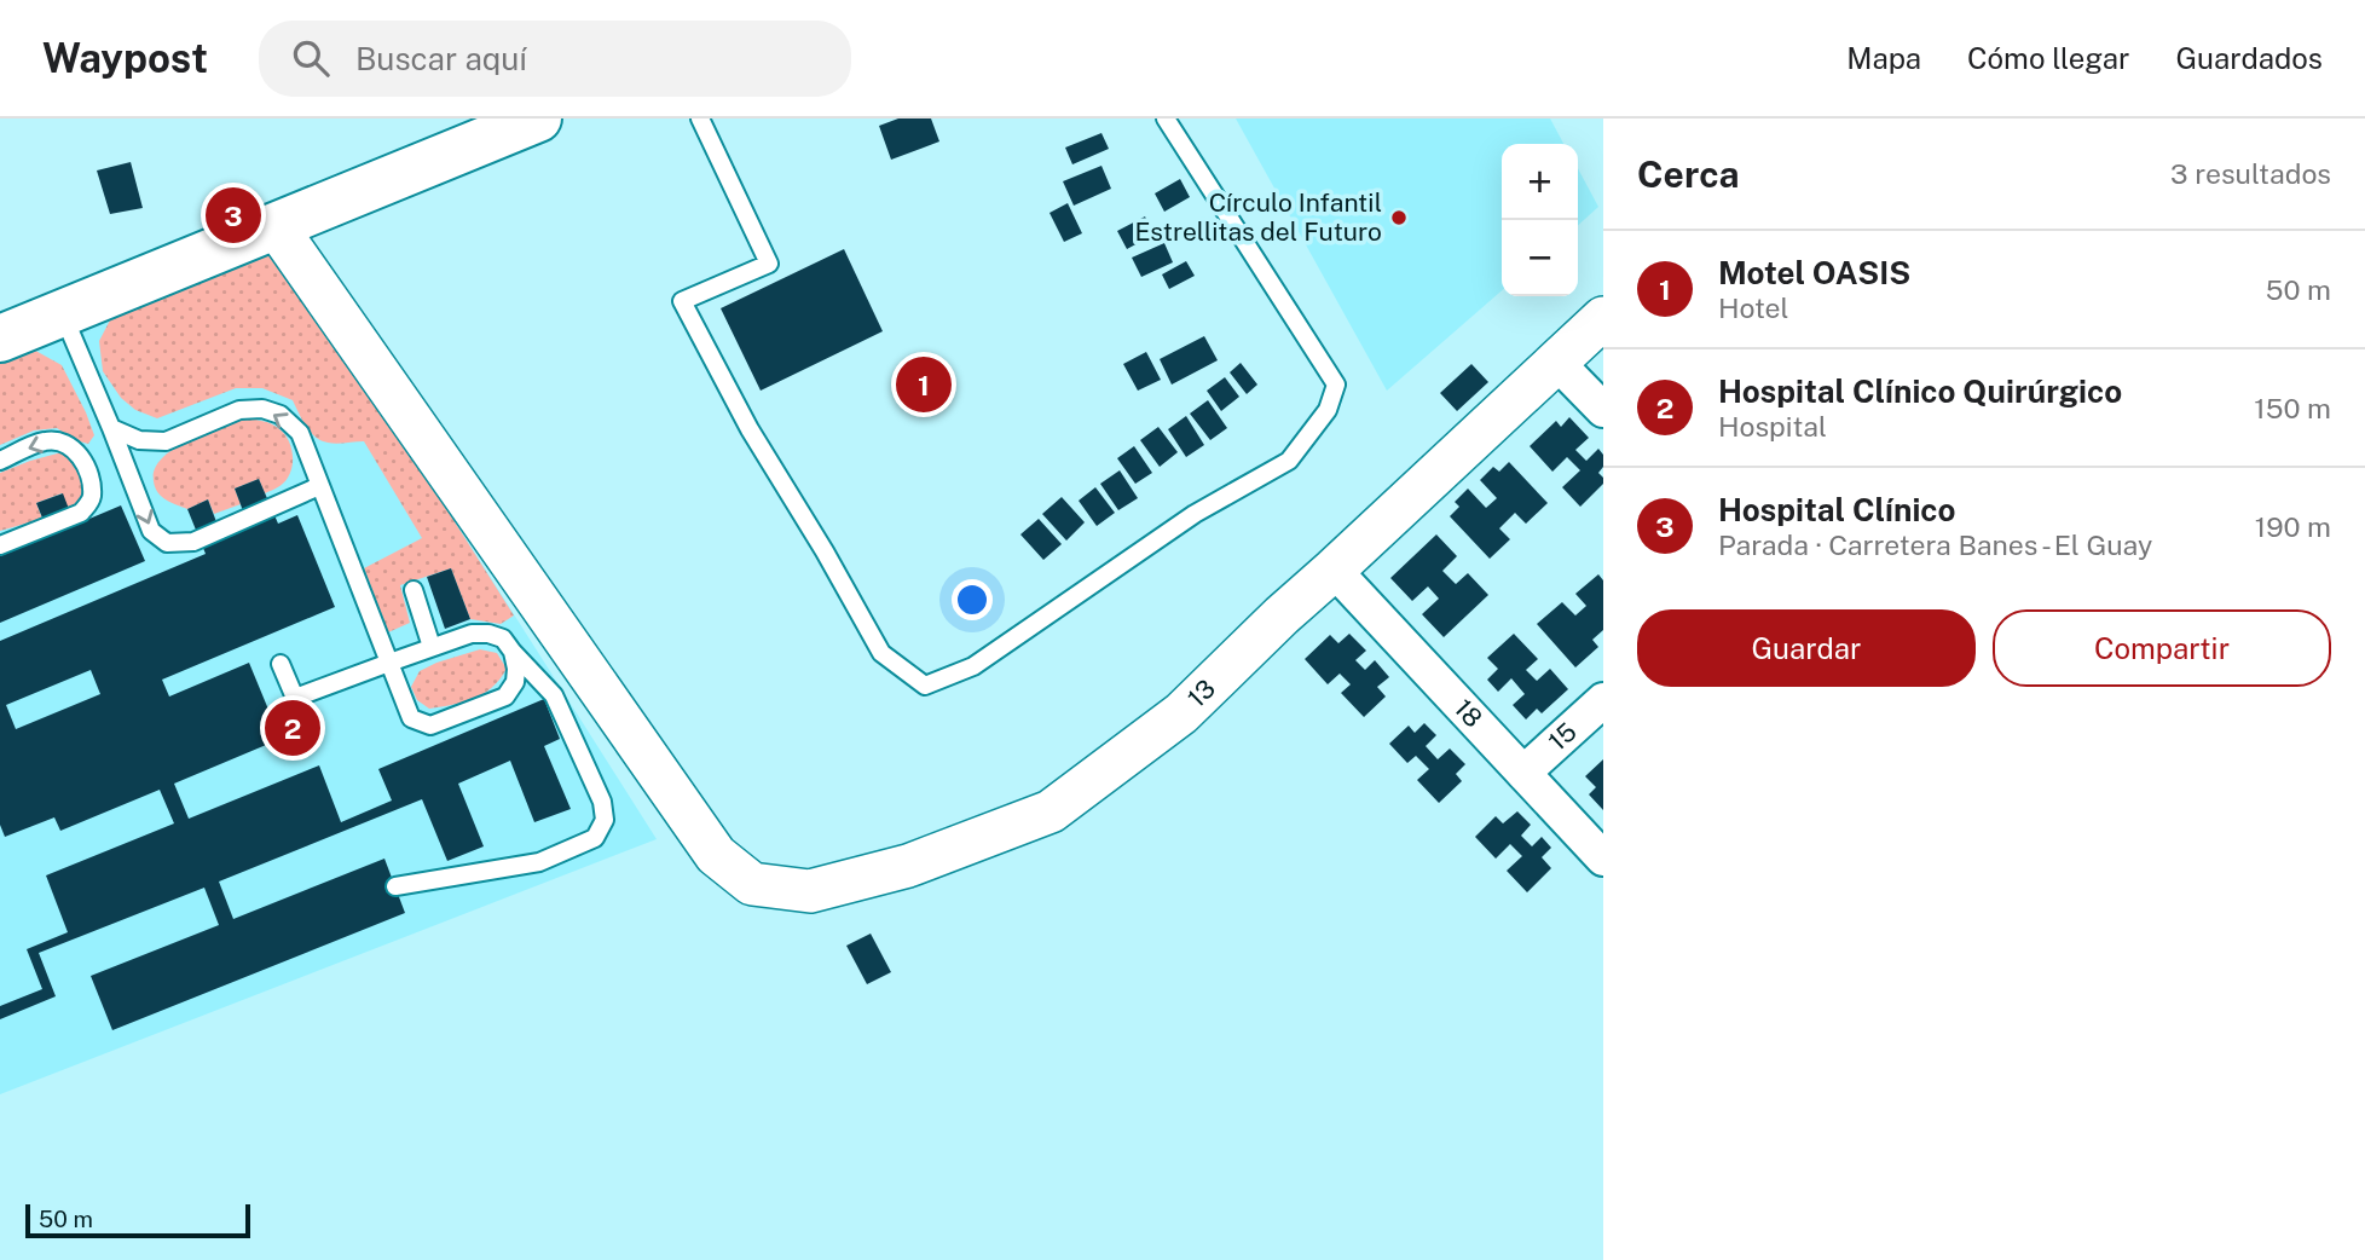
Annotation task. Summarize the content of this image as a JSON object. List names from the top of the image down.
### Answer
{
  "streets": {
    "street": ["13", "18", "15"]
  },
  "crossings": [
    ["13", "18"],
    ["18", "15"]
  ],
  "places": ["Círculo Infantil Estrellitas del Futuro"],
  "scale_bar": "50 m",
  "page": {
    "header": "Waypost",
    "search": "Buscar aquí",
    "nav": ["Mapa", "Cómo llegar", "Guardados"],
    "heading": ["Cerca", "3 resultados"],
    "map_buttons": ["+", "−"],
    "pins": ["3", "1", "2"],
    "list": [
      {
        "mark": "1",
        "name": "Motel OASIS",
        "note": "Hotel",
        "value": "50 m"
      },
      {
        "mark": "2",
        "name": "Hospital Clínico Quirúrgico",
        "note": "Hospital",
        "value": "150 m"
      },
      {
        "mark": "3",
        "name": "Hospital Clínico",
        "note": "Parada · Carretera Banes - El Guay",
        "value": "190 m"
      }
    ],
    "buttons": ["Guardar", "Compartir"],
    "scale": "50 m"
  }
}
